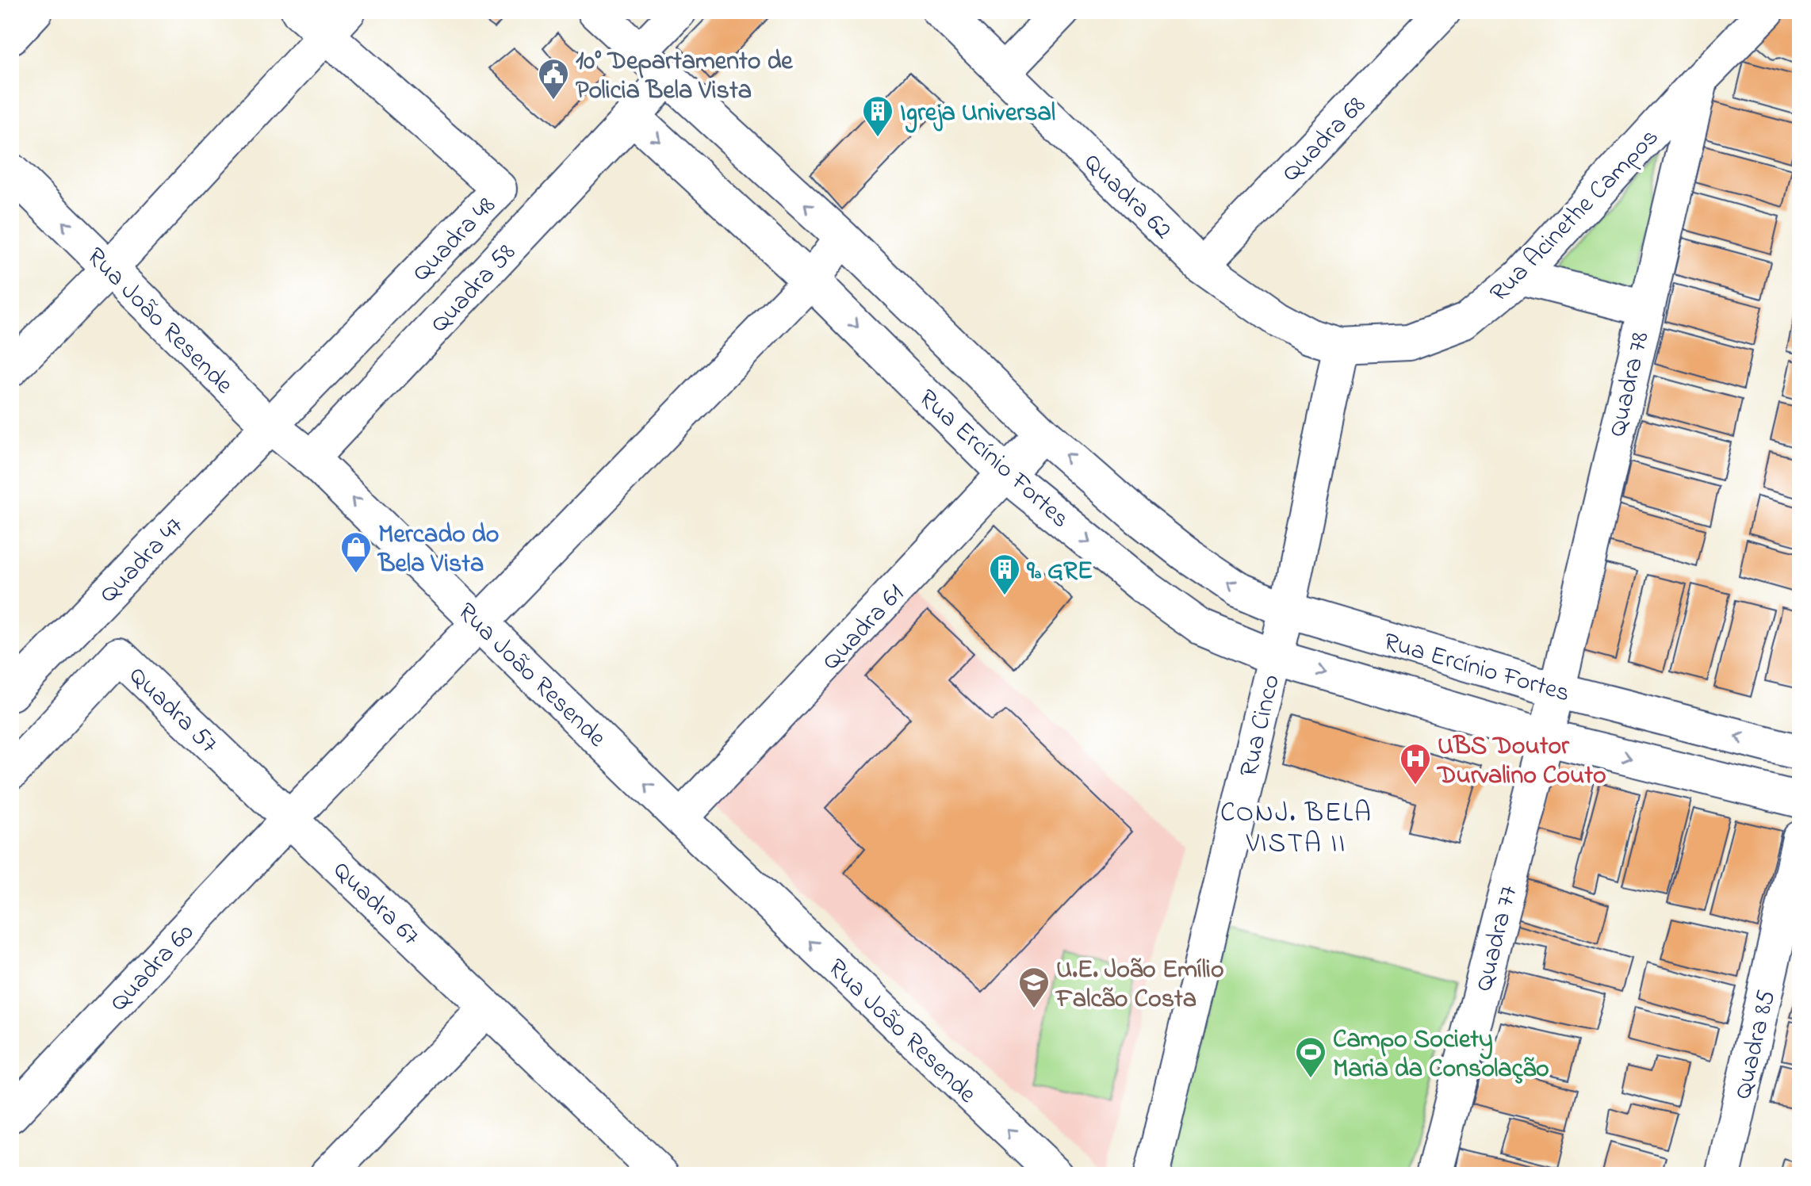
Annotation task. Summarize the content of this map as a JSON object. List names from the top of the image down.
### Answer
{
  "streets": {
    "street": [
      "Quadra 68",
      "Quadra 62",
      "Rua Acinethe Campos",
      "Quadra 48",
      "Quadra 58",
      "Rua João Resende",
      "Quadra 78",
      "Rua Ercínio Fortes",
      "Quadra 47",
      "Quadra 61",
      "Quadra 57",
      "Rua Cinco",
      "Quadra 67",
      "Quadra 77",
      "Quadra 60",
      "Quadra 85"
    ]
  },
  "crossings": [
    ["Quadra 68", "Quadra 62"],
    ["Quadra 62", "Rua Acinethe Campos"],
    ["Quadra 62", "Rua Cinco"],
    ["Rua Acinethe Campos", "Quadra 78"],
    ["Rua Acinethe Campos", "Rua Cinco"],
    ["Quadra 48", "Rua João Resende"],
    ["Quadra 48", "Quadra 47"],
    ["Quadra 58", "Rua João Resende"],
    ["Quadra 58", "Rua Ercínio Fortes"],
    ["Rua João Resende", "Quadra 47"],
    ["Rua João Resende", "Quadra 61"],
    ["Quadra 78", "Rua Ercínio Fortes"],
    ["Quadra 78", "Quadra 77"],
    ["Rua Ercínio Fortes", "Quadra 61"],
    ["Rua Ercínio Fortes", "Rua Cinco"],
    ["Rua Ercínio Fortes", "Quadra 77"],
    ["Quadra 57", "Quadra 67"],
    ["Quadra 57", "Quadra 60"],
    ["Quadra 67", "Quadra 60"]
  ],
  "one_way": ["Rua João Resende"],
  "districts": ["CONJ. BELA VISTA II"],
  "places": {
    "public building": ["10° Departamento de Policia Bela Vista"],
    "building": ["Igreja Universal", "9ª GRE"],
    "shop": ["Mercado do Bela Vista"],
    "hospital": ["UBS Doutor Durvalino Couto"],
    "school or university": ["U.E. João Emílio Falcão Costa"],
    "sports": ["Campo Society Maria da Consolação"]
  }
}
